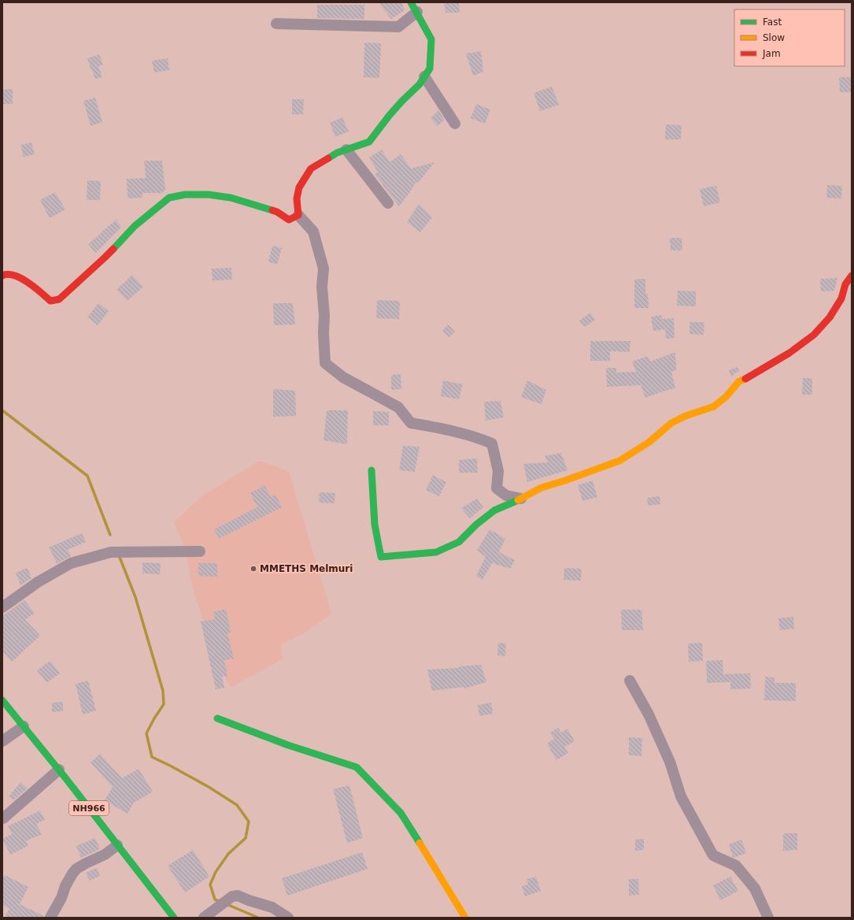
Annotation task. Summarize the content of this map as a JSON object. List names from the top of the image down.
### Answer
{
  "streets": {
    "main road": ["NH966"]
  },
  "places": ["MMETHS Melmuri"],
  "legend": ["Fast", "Slow", "Jam"]
}
